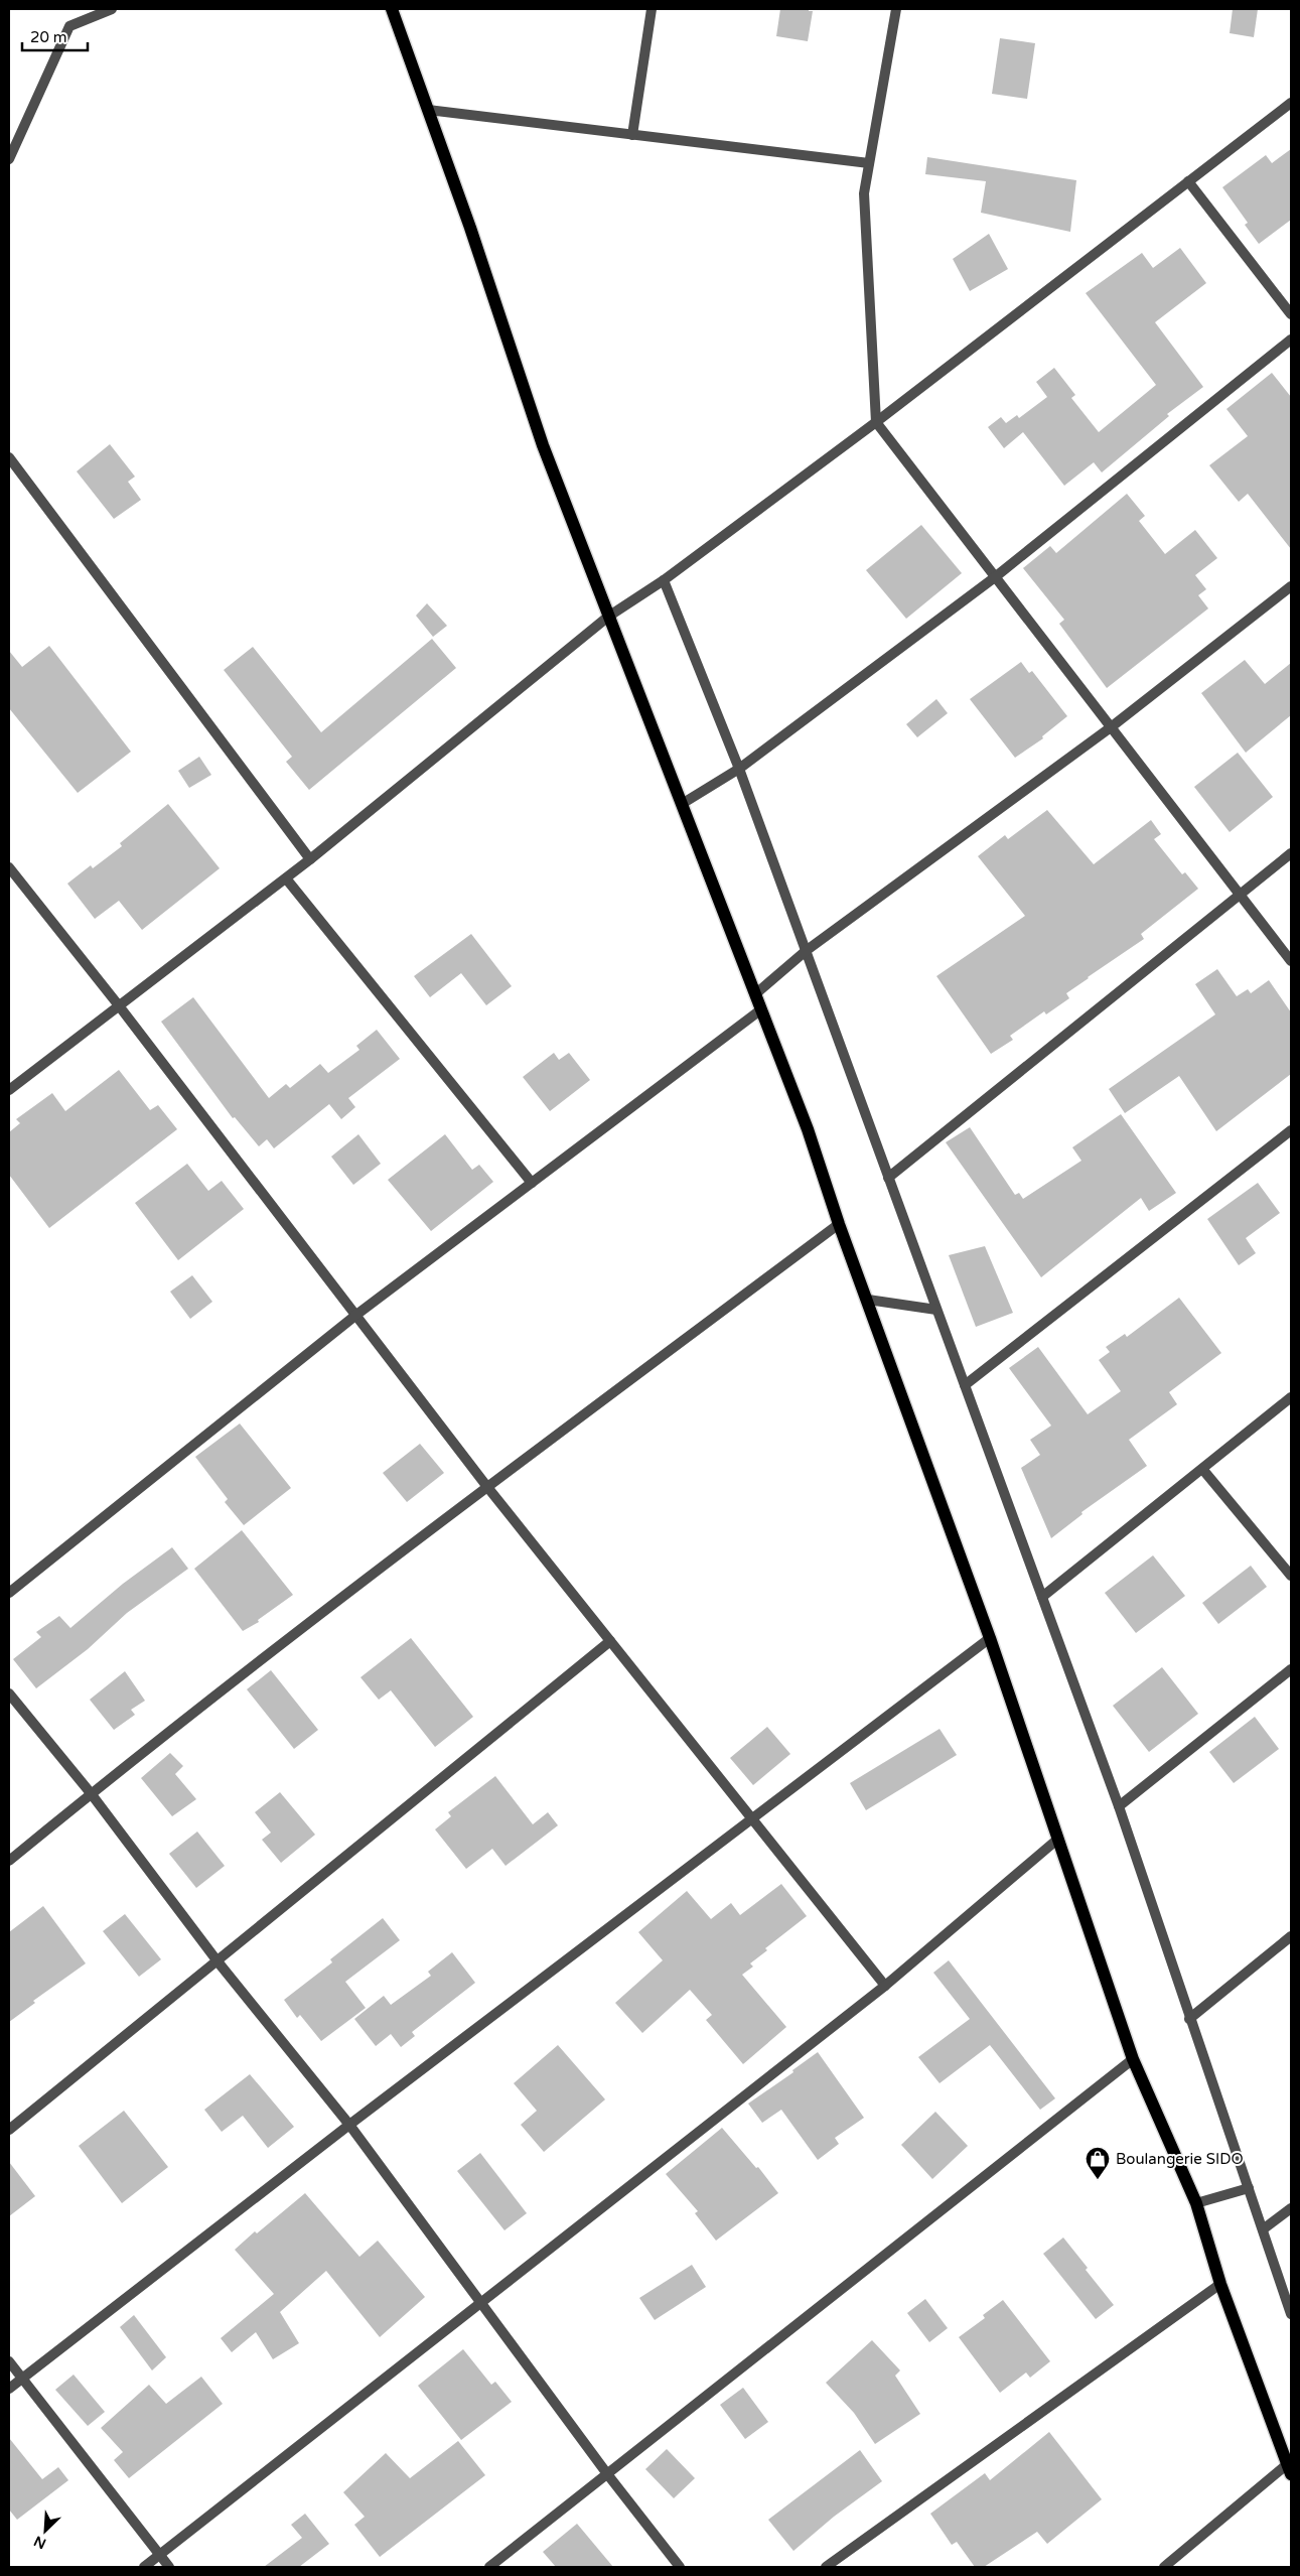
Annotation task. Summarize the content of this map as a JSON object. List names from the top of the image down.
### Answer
{
  "places": {
    "shop": ["Boulangerie SIDO"]
  },
  "scale_bar": "20 m",
  "north": "bottom left"
}
